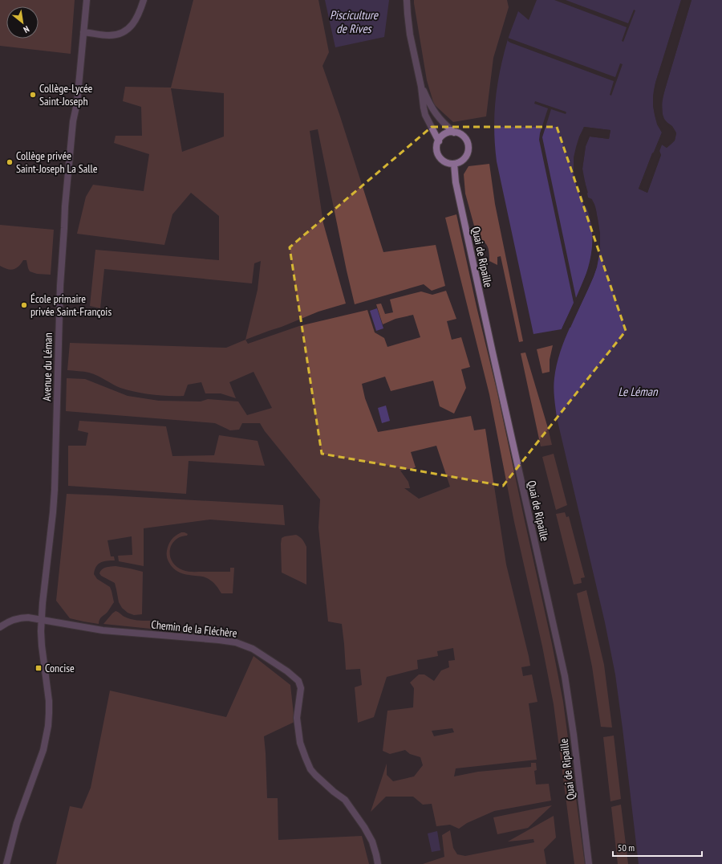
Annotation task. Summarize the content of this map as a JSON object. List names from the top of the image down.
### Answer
{
  "streets": {
    "street": ["Quai de Ripaille", "Avenue du Léman", "Chemin de la Fléchère"]
  },
  "crossings": [
    ["Avenue du Léman", "Chemin de la Fléchère"]
  ],
  "water": ["Pisciculture de Rives", "Le Léman"],
  "places": {
    "other": ["Collège-Lycée Saint-Joseph", "Collège privée Saint-Joseph La Salle", "École primaire privée Saint-François"],
    "transit": ["Concise"]
  },
  "scale_bar": "50 m",
  "north": "bottom right"
}
